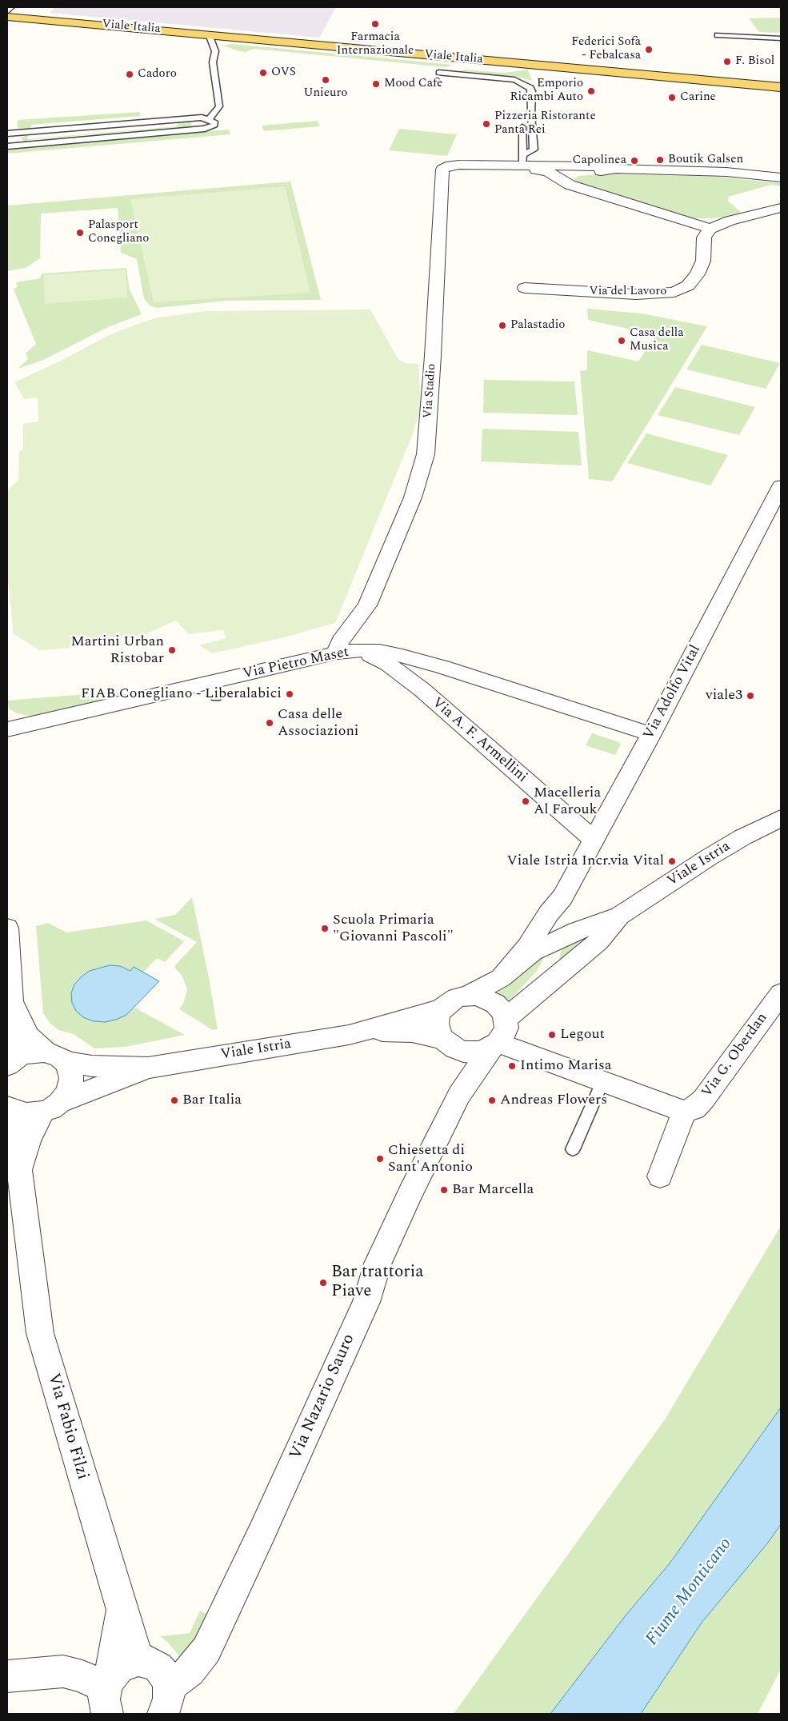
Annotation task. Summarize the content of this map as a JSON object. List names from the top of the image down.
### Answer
{
  "streets": {
    "main road": ["Viale Italia"],
    "street": [
      "Via del Lavoro",
      "Via Stadio",
      "Via Pietro Maset",
      "Via Adolfo Vital",
      "Via A. F. Armellini",
      "Viale Istria",
      "Via G. Oberdan",
      "Via Nazario Sauro",
      "Via Fabio Filzi"
    ]
  },
  "crossings": [
    ["Via Stadio", "Via Pietro Maset"],
    ["Via Stadio", "Via A. F. Armellini"],
    ["Via Pietro Maset", "Via Adolfo Vital"],
    ["Via Pietro Maset", "Via A. F. Armellini"],
    ["Via Adolfo Vital", "Via A. F. Armellini"],
    ["Via Adolfo Vital", "Viale Istria"],
    ["Viale Istria", "Via Nazario Sauro"],
    ["Viale Istria", "Via Fabio Filzi"]
  ],
  "water": ["Fiume Monticano"],
  "places": [
    "Farmacia Internazionale",
    "Federici Sofà - Febalcasa",
    "F. Bisol",
    "OVS",
    "Cadoro",
    "Unieuro",
    "Mood Cafè",
    "Emporio Ricambi Auto",
    "Carine",
    "Pizzeria Ristorante Panta Rei",
    "Boutik Galsen",
    "Capolinea",
    "Palasport Conegliano",
    "Palastadio",
    "Casa della Musica",
    "Martini Urban Ristobar",
    "FIAB Conegliano - Liberalabici",
    "viale3",
    "Casa delle Associazioni",
    "Macelleria Al Farouk",
    "Viale Istria Incr.via Vital",
    "Scuola Primaria \"Giovanni Pascoli\"",
    "Legout",
    "Intimo Marisa",
    "Bar Italia",
    "Andreas Flowers",
    "Chiesetta di Sant'Antonio",
    "Bar Marcella",
    "Bar trattoria Piave"
  ]
}
